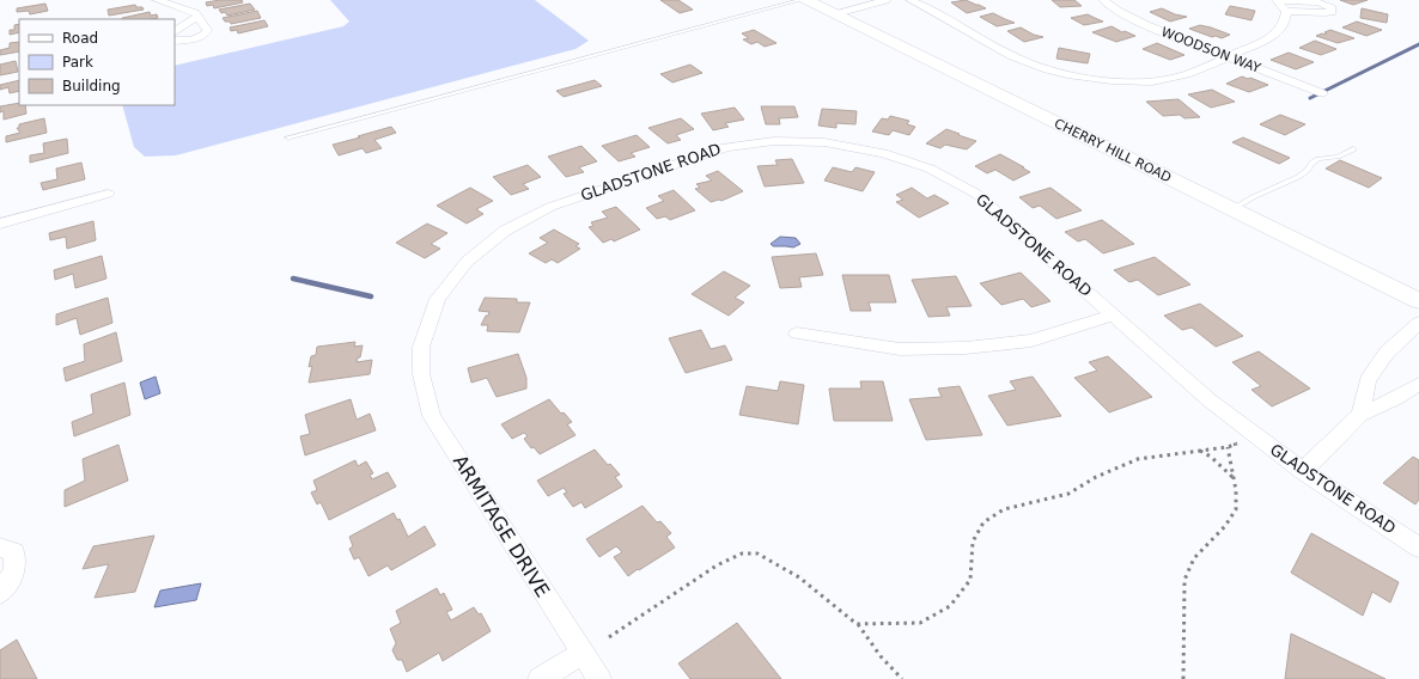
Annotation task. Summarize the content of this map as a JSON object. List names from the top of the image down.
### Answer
{
  "streets": {
    "main road": ["CHERRY HILL ROAD"],
    "street": ["WOODSON WAY", "GLADSTONE ROAD", "ARMITAGE DRIVE"]
  },
  "crossings": [
    ["GLADSTONE ROAD", "ARMITAGE DRIVE"]
  ],
  "legend": ["Road", "Park", "Building"]
}
